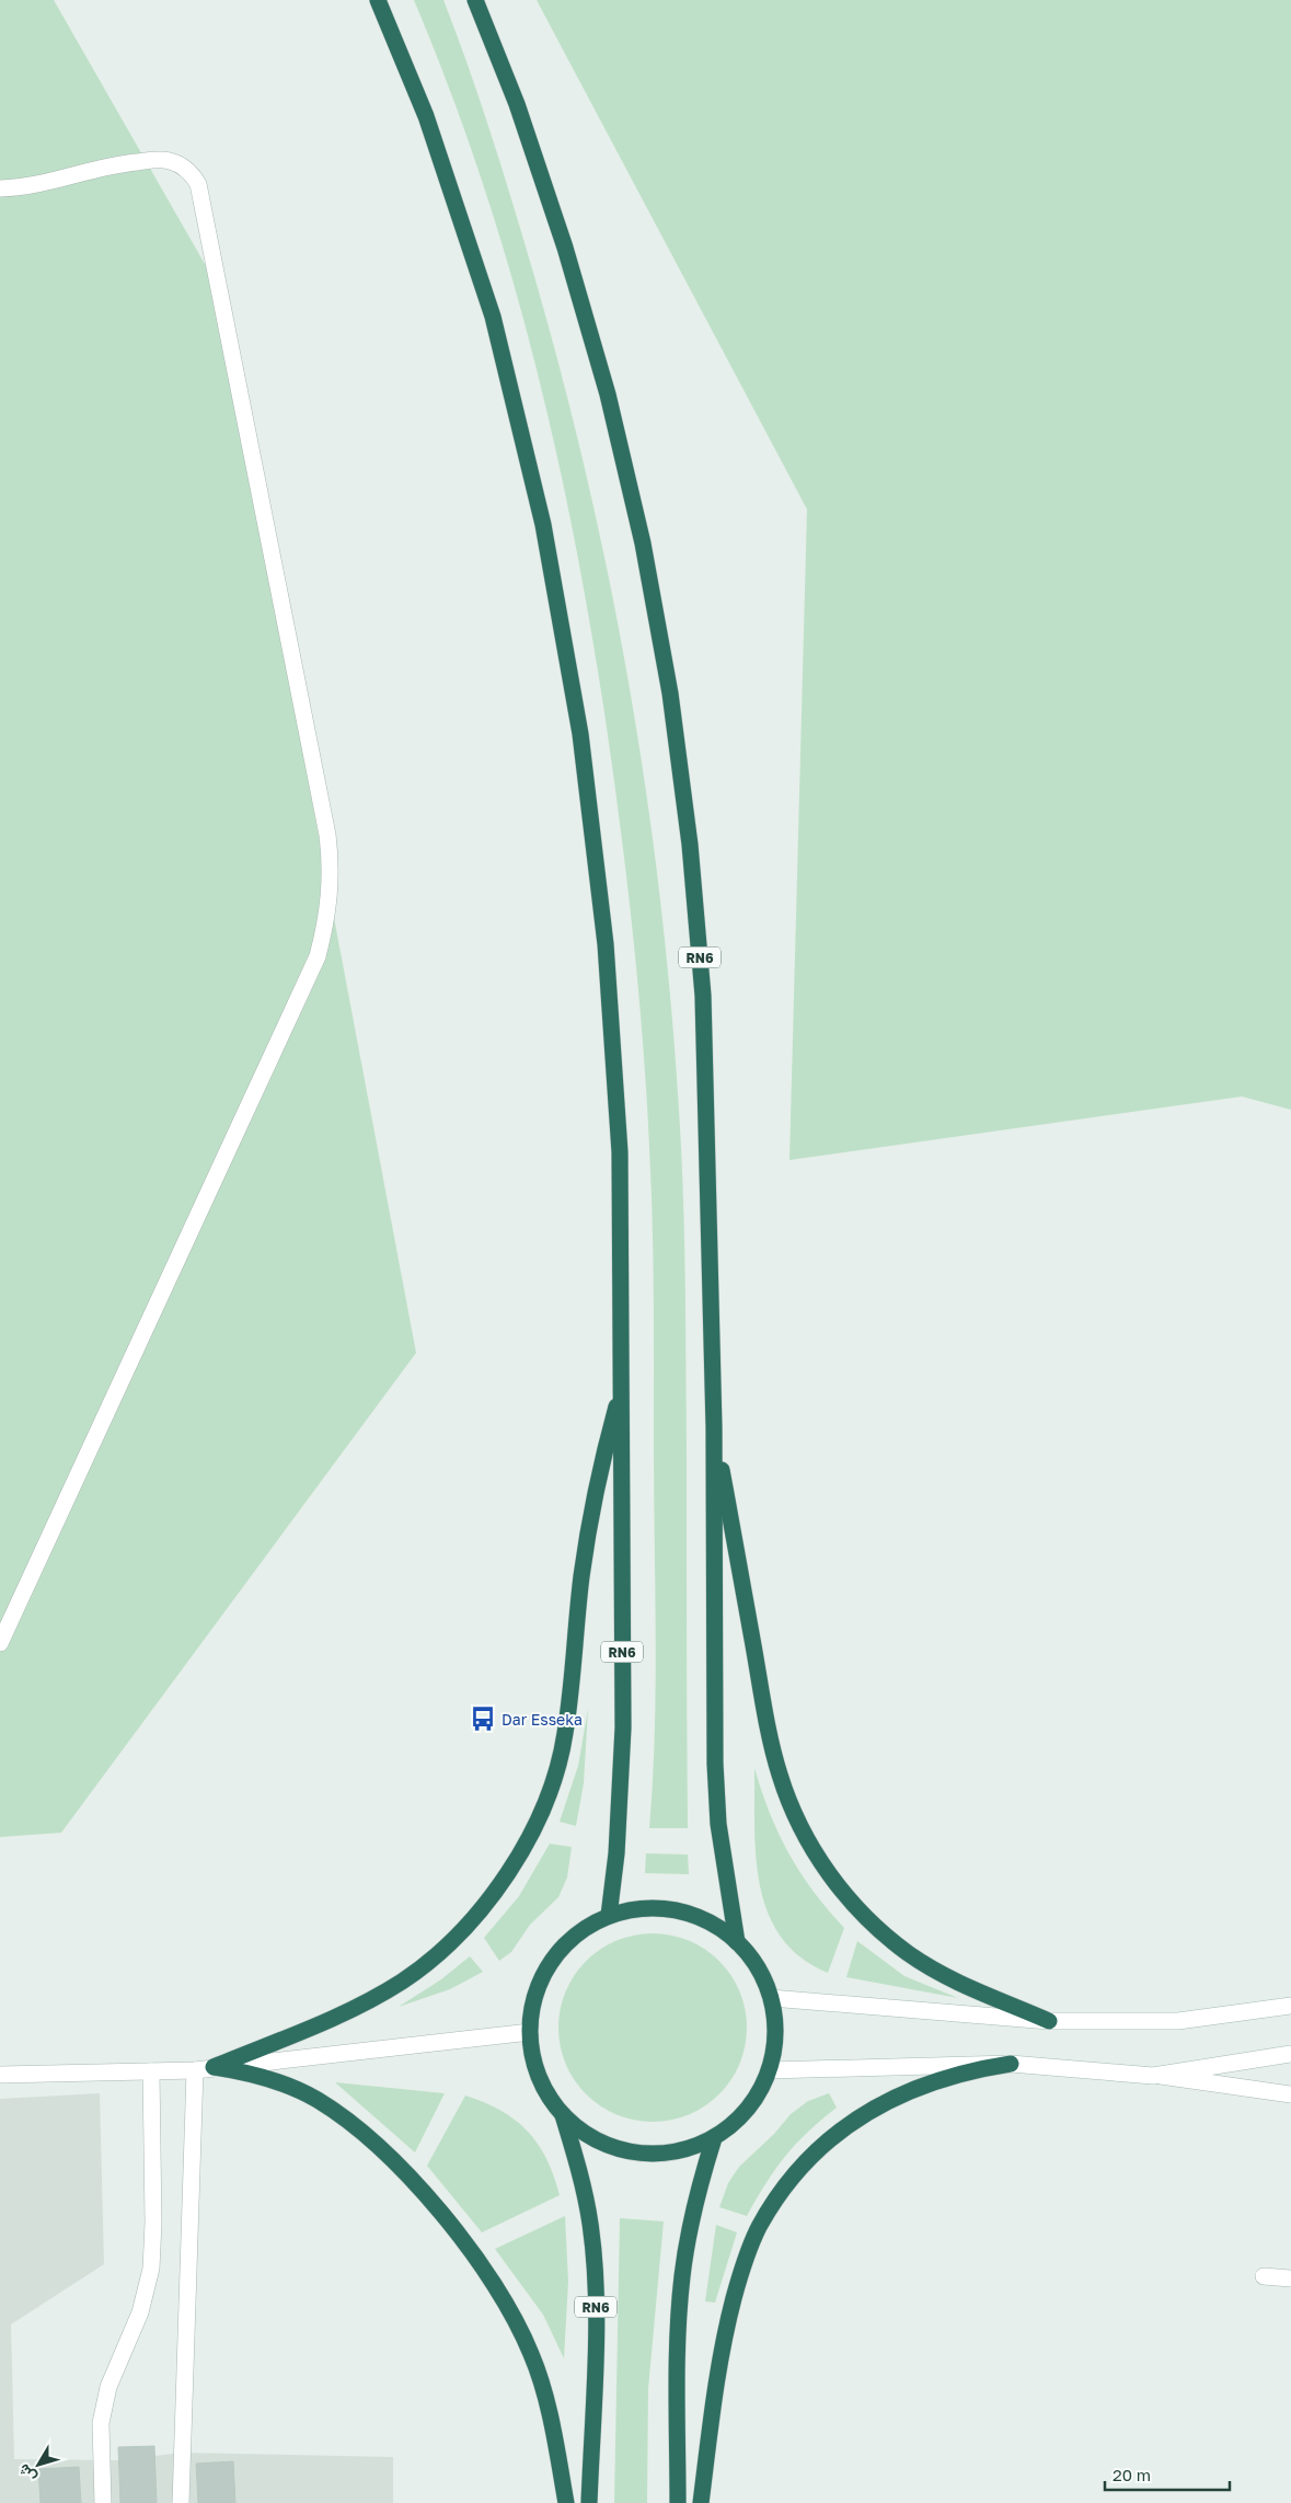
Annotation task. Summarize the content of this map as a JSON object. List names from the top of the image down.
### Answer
{
  "streets": {
    "highway": ["RN6"]
  },
  "places": {
    "bus stop": ["Dar Esseka"]
  },
  "scale_bar": "20 m",
  "north": "bottom left"
}
